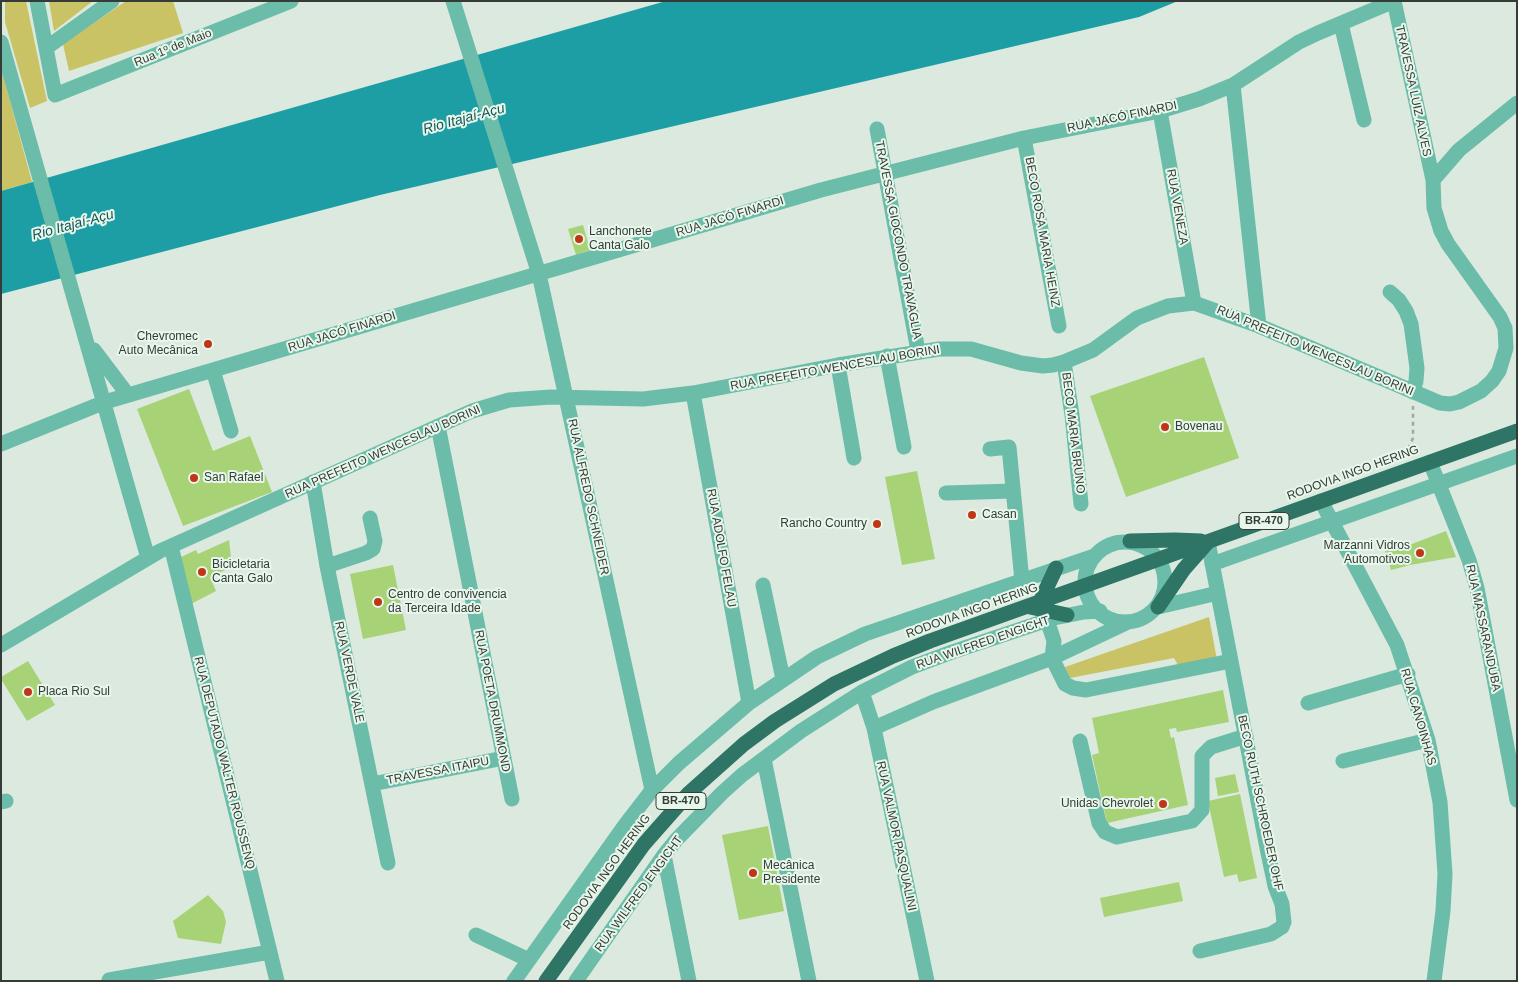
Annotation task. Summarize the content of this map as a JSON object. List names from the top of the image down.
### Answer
{
  "streets": {
    "highway": ["RODOVIA INGO HERING", "BR-470"],
    "street": [
      "Rua 1º de Maio",
      "TRAVESSA LUIZ ALVES",
      "RUA JACÓ FINARDI",
      "RUA VENEZA",
      "BECO ROSA MARIA HEINZ",
      "TRAVESSA GIOCONDO TRAVAGLIA",
      "RUA PREFEITO WENCESLAU BORINI",
      "BECO MARIA BRUNO",
      "RUA ALFREDO SCHNEIDER",
      "RUA ADOLFO FELAU",
      "RUA MASSARANDUBA",
      "RUA WILFRED ENGICHT",
      "RUA VERDE VALE",
      "RUA POETA DRUMMOND",
      "RUA CANOINHAS",
      "RUA DEPUTADO WALTER ROUSSENQ",
      "TRAVESSA ITAIPU",
      "BECO RUTH SCHROEDER OHF",
      "RUA VALMOR PASQUALINI"
    ]
  },
  "crossings": [
    ["TRAVESSA LUIZ ALVES", "RUA JACÓ FINARDI"],
    ["TRAVESSA LUIZ ALVES", "RUA PREFEITO WENCESLAU BORINI"],
    ["RUA JACÓ FINARDI", "RUA VENEZA"],
    ["RUA JACÓ FINARDI", "BECO ROSA MARIA HEINZ"],
    ["RUA JACÓ FINARDI", "TRAVESSA GIOCONDO TRAVAGLIA"],
    ["RUA JACÓ FINARDI", "RUA ALFREDO SCHNEIDER"],
    ["RUA VENEZA", "RUA PREFEITO WENCESLAU BORINI"],
    ["TRAVESSA GIOCONDO TRAVAGLIA", "RUA PREFEITO WENCESLAU BORINI"],
    ["RUA PREFEITO WENCESLAU BORINI", "BECO MARIA BRUNO"],
    ["RUA PREFEITO WENCESLAU BORINI", "RUA ALFREDO SCHNEIDER"],
    ["RUA PREFEITO WENCESLAU BORINI", "RUA ADOLFO FELAU"],
    ["RUA PREFEITO WENCESLAU BORINI", "RUA VERDE VALE"],
    ["RUA PREFEITO WENCESLAU BORINI", "RUA POETA DRUMMOND"],
    ["RUA PREFEITO WENCESLAU BORINI", "RUA DEPUTADO WALTER ROUSSENQ"],
    ["RODOVIA INGO HERING", "RUA MASSARANDUBA"],
    ["RODOVIA INGO HERING", "RUA WILFRED ENGICHT"],
    ["RODOVIA INGO HERING", "RUA CANOINHAS"],
    ["RODOVIA INGO HERING", "BECO RUTH SCHROEDER OHF"],
    ["RUA WILFRED ENGICHT", "RUA VALMOR PASQUALINI"],
    ["RUA VERDE VALE", "TRAVESSA ITAIPU"],
    ["RUA POETA DRUMMOND", "TRAVESSA ITAIPU"]
  ],
  "water": ["Rio Itajaí-Açu"],
  "places": [
    "Lanchonete Canta Galo",
    "Chevromec Auto Mecânica",
    "Bovenau",
    "San Rafael",
    "Casan",
    "Rancho Country",
    "Marzanni Vidros Automotivos",
    "Bicicletaria Canta Galo",
    "Centro de convivencia da Terceira Idade",
    "Placa Rio Sul",
    "Unidas Chevrolet",
    "Mecânica Presidente"
  ]
}
